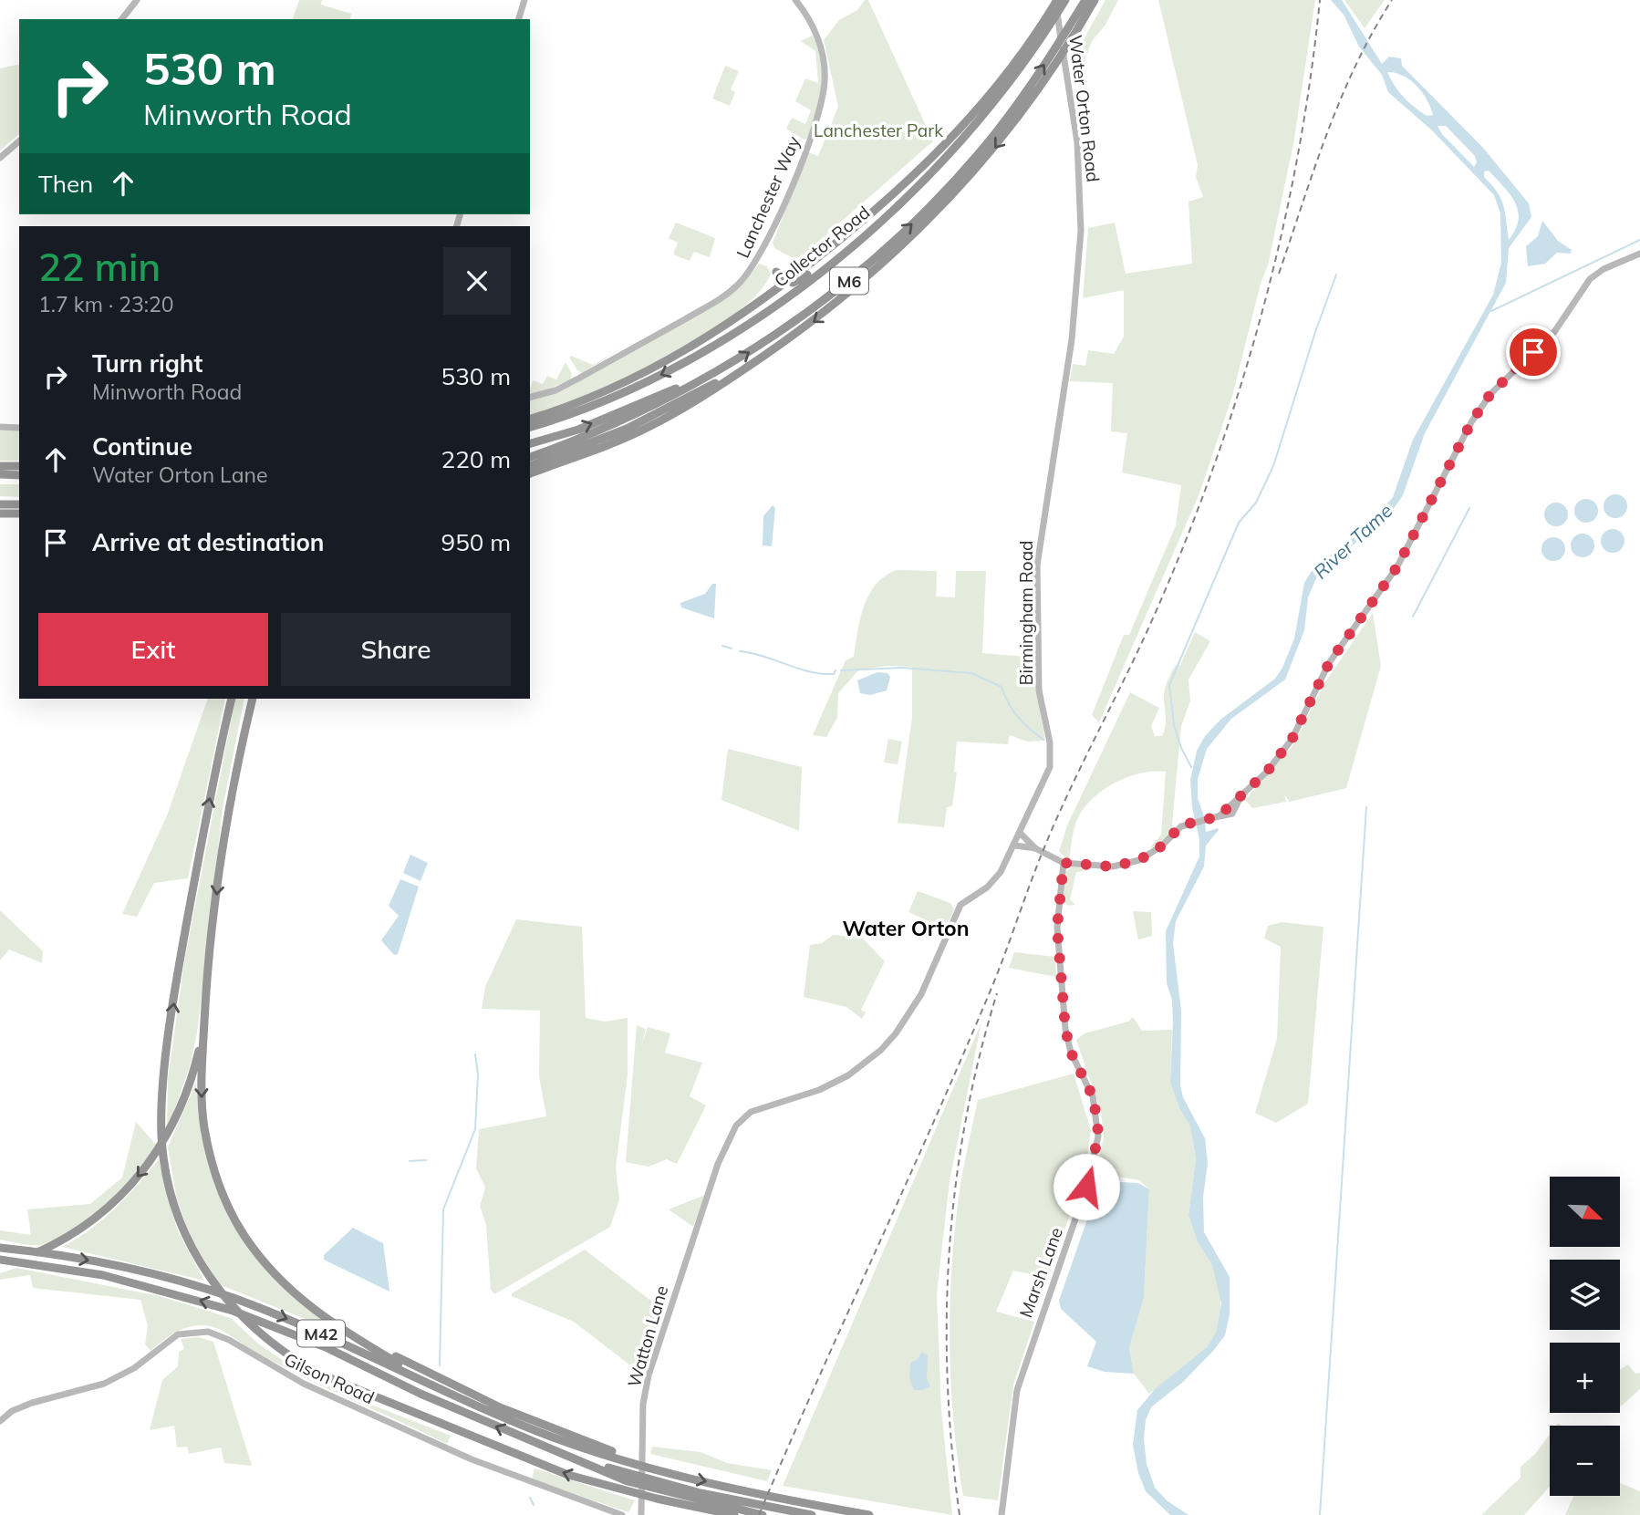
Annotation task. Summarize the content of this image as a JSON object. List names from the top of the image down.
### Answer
{
  "streets": {
    "highway": ["Collector Road", "M6", "M42"],
    "main road": [
      "Water Orton Road",
      "Lanchester Way",
      "Birmingham Road",
      "Marsh Lane",
      "Watton Lane",
      "Gilson Road"
    ]
  },
  "crossings": [
    ["Water Orton Road", "Collector Road"],
    ["Water Orton Road", "Birmingham Road"],
    ["Birmingham Road", "Watton Lane"]
  ],
  "districts": ["Water Orton"],
  "water": ["River Tame"],
  "parks": ["Lanchester Park"],
  "north": "bottom right",
  "page": {
    "turn": ["530 m", "Minworth Road"],
    "then": "Then",
    "heading": ["22 min", "1.7 km · 23:20"],
    "list": [
      {
        "name": "Turn right",
        "note": "Minworth Road",
        "value": "530 m"
      },
      {
        "name": "Continue",
        "note": "Water Orton Lane",
        "value": "220 m"
      },
      {
        "name": "Arrive at destination",
        "value": "950 m"
      }
    ],
    "buttons": ["Exit", "Share"],
    "map_buttons": ["+", "−"]
  }
}
